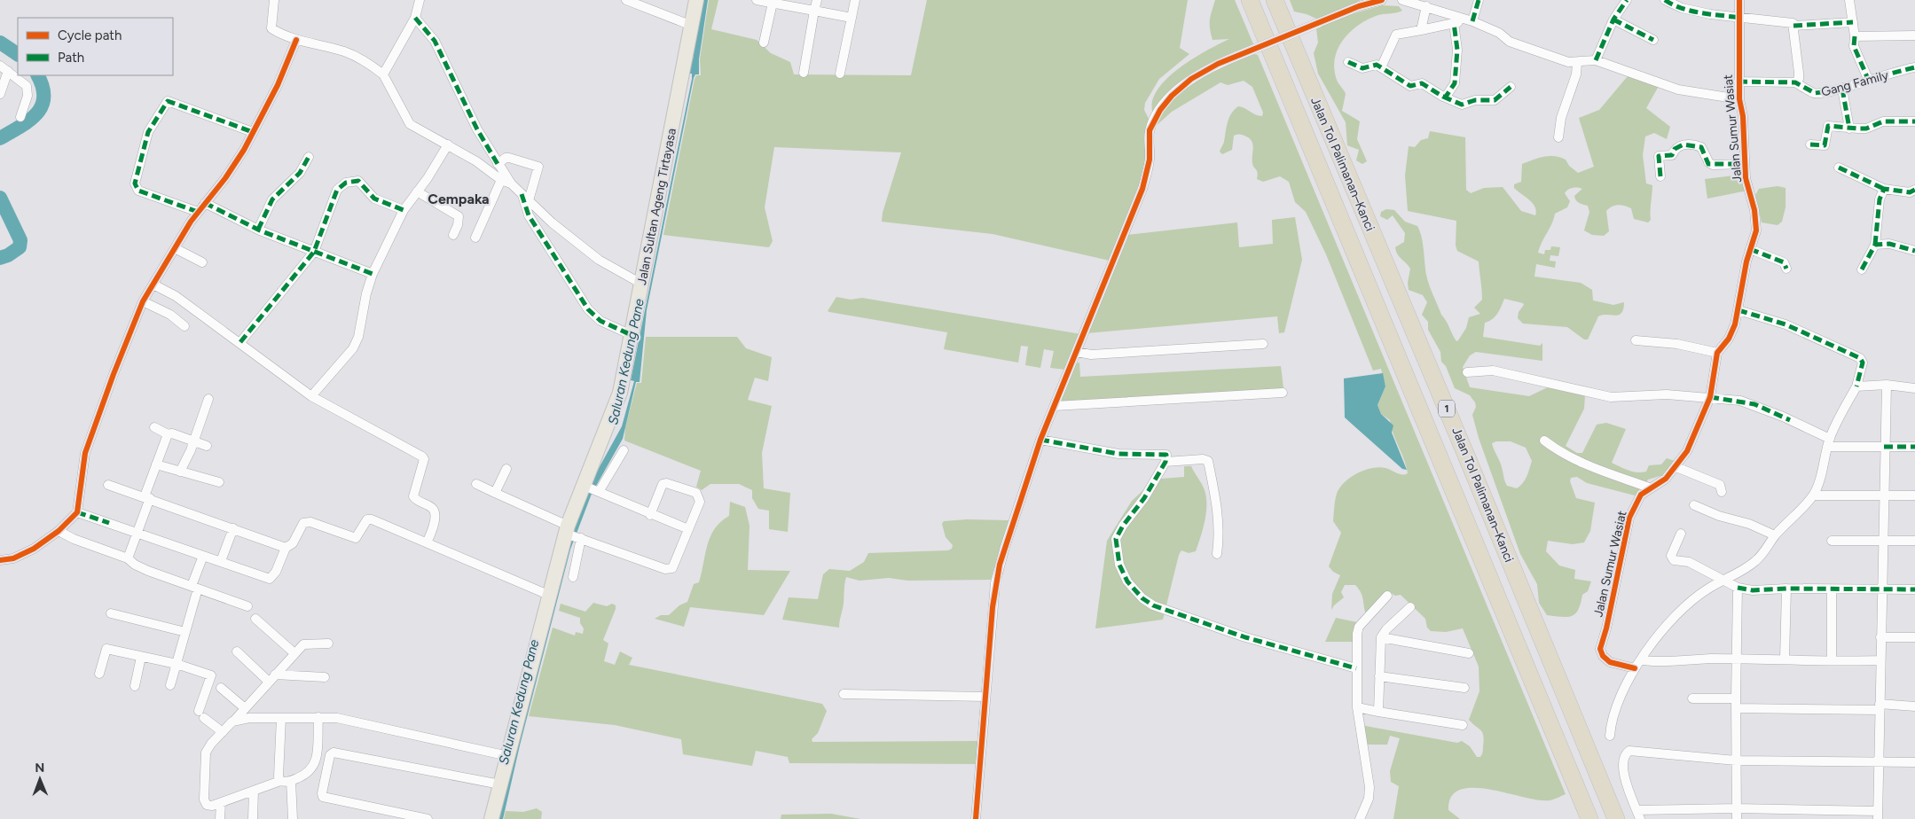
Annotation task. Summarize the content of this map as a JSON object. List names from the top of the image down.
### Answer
{
  "streets": {
    "highway": ["Jalan Tol Palimanan–Kanci", "1"],
    "main road": ["Jalan Sultan Ageng Tirtayasa"],
    "street": ["Gang Family", "Jalan Sumur Wasiat"]
  },
  "districts": ["Cempaka"],
  "water": ["Saluran Kedung Pane"],
  "legend": ["Cycle path", "Path"],
  "north": "top"
}
